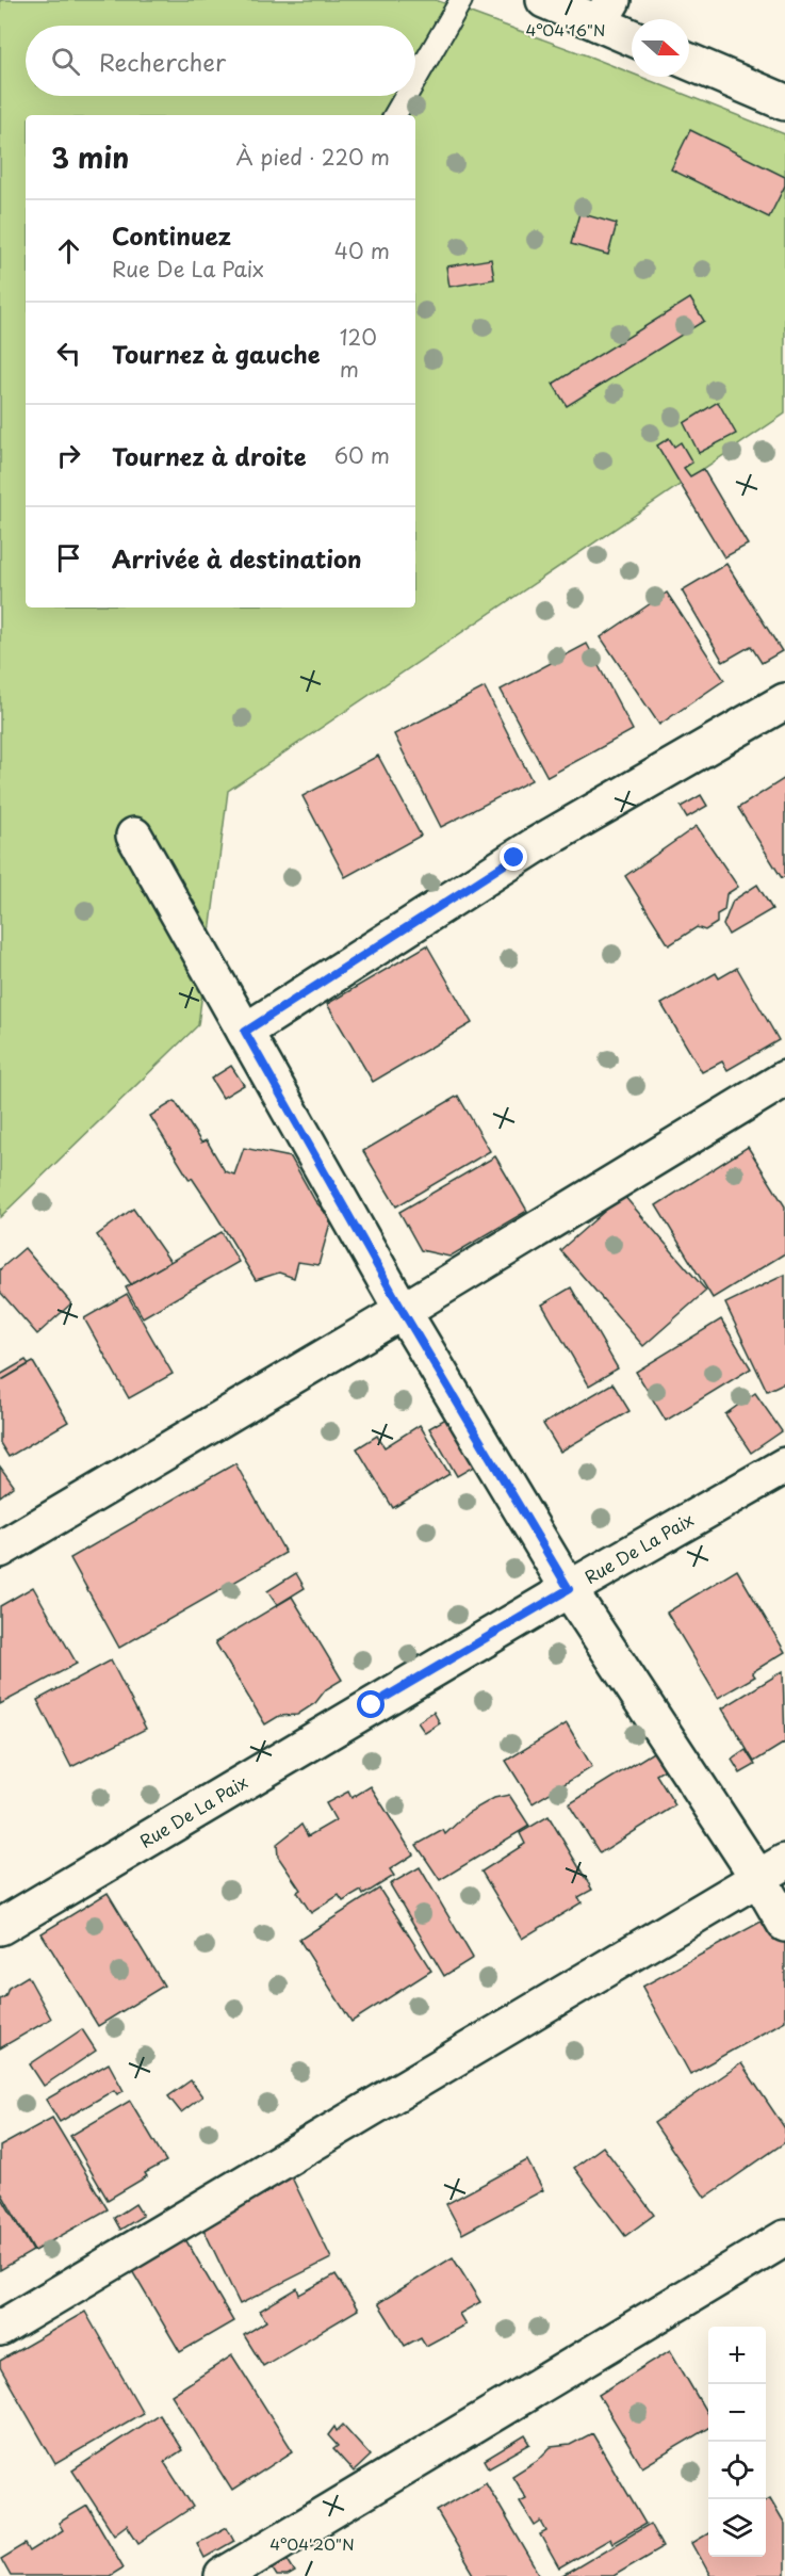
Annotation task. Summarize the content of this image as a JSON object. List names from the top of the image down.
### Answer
{
  "streets": {
    "street": ["Rue De La Paix"]
  },
  "north": "right",
  "page": {
    "search": "Rechercher",
    "heading": ["3 min", "À pied · 220 m"],
    "list": [
      ["Continuez", "Rue De La Paix", "40 m"],
      ["Tournez à gauche", "120 m"],
      ["Tournez à droite", "60 m"],
      "Arrivée à destination"
    ],
    "map_buttons": ["+", "−"]
  },
  "coordinates": ["4°04'16\"N", "4°04'20\"N"]
}
